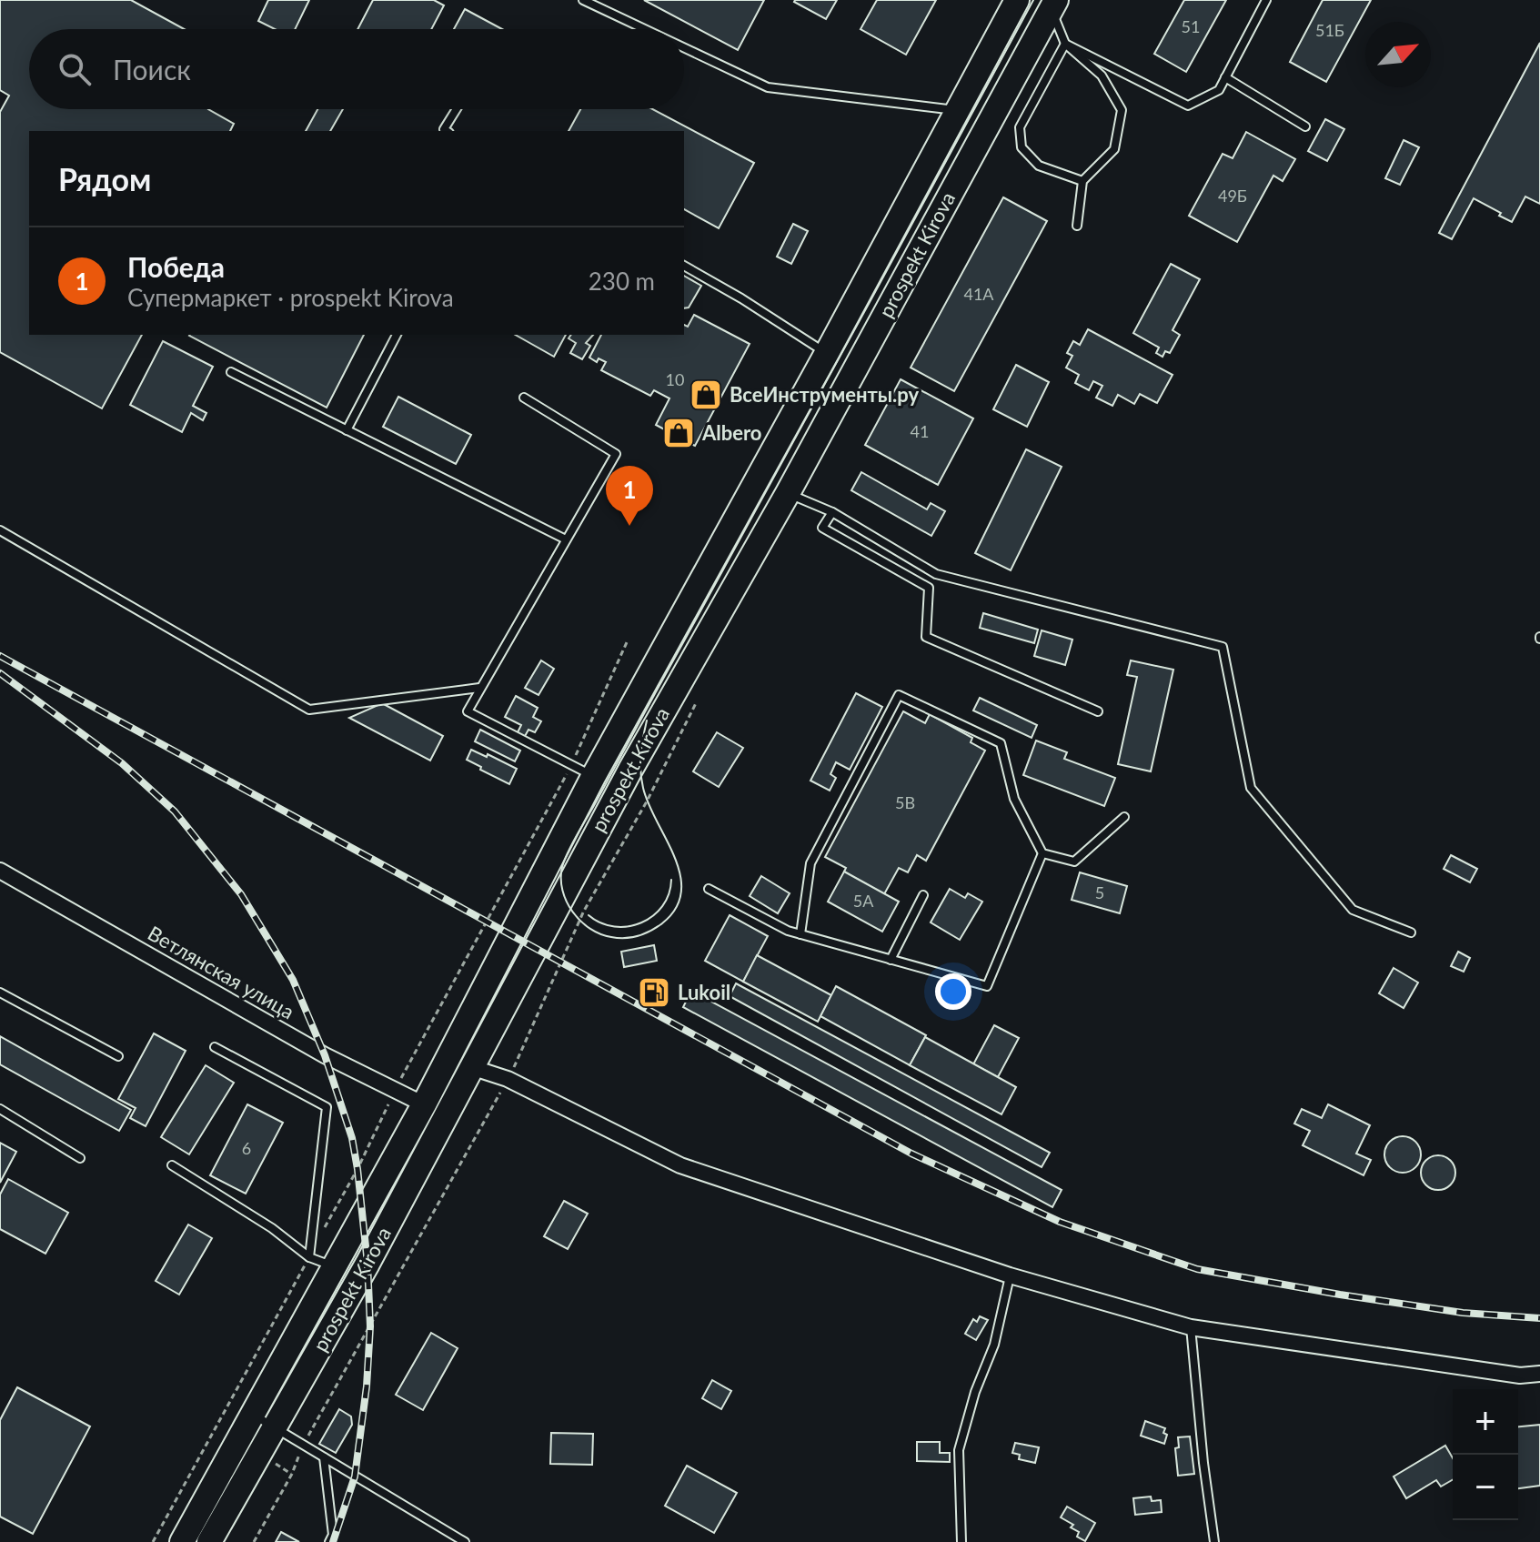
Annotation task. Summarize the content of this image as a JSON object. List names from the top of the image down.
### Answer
{
  "streets": {
    "main road": ["prospekt Kirova"],
    "street": ["Ветлянская улица"]
  },
  "crossings": [
    ["prospekt Kirova", "Ветлянская улица"]
  ],
  "places": {
    "shop": ["ВсеИнструменты.ру", "Albero"],
    "fuel station": ["Lukoil"]
  },
  "house_numbers": [
    "51",
    "51Б",
    "49Б",
    "41А",
    "10",
    "41",
    "5В",
    "5",
    "5А",
    "6"
  ],
  "north": "top right",
  "page": {
    "search": "Поиск",
    "heading": "Рядом",
    "list": [
      {
        "mark": "1",
        "name": "Победа",
        "note": "Супермаркет · prospekt Kirova",
        "value": "230 m"
      }
    ],
    "pins": "1",
    "map_buttons": ["+", "−"]
  }
}
